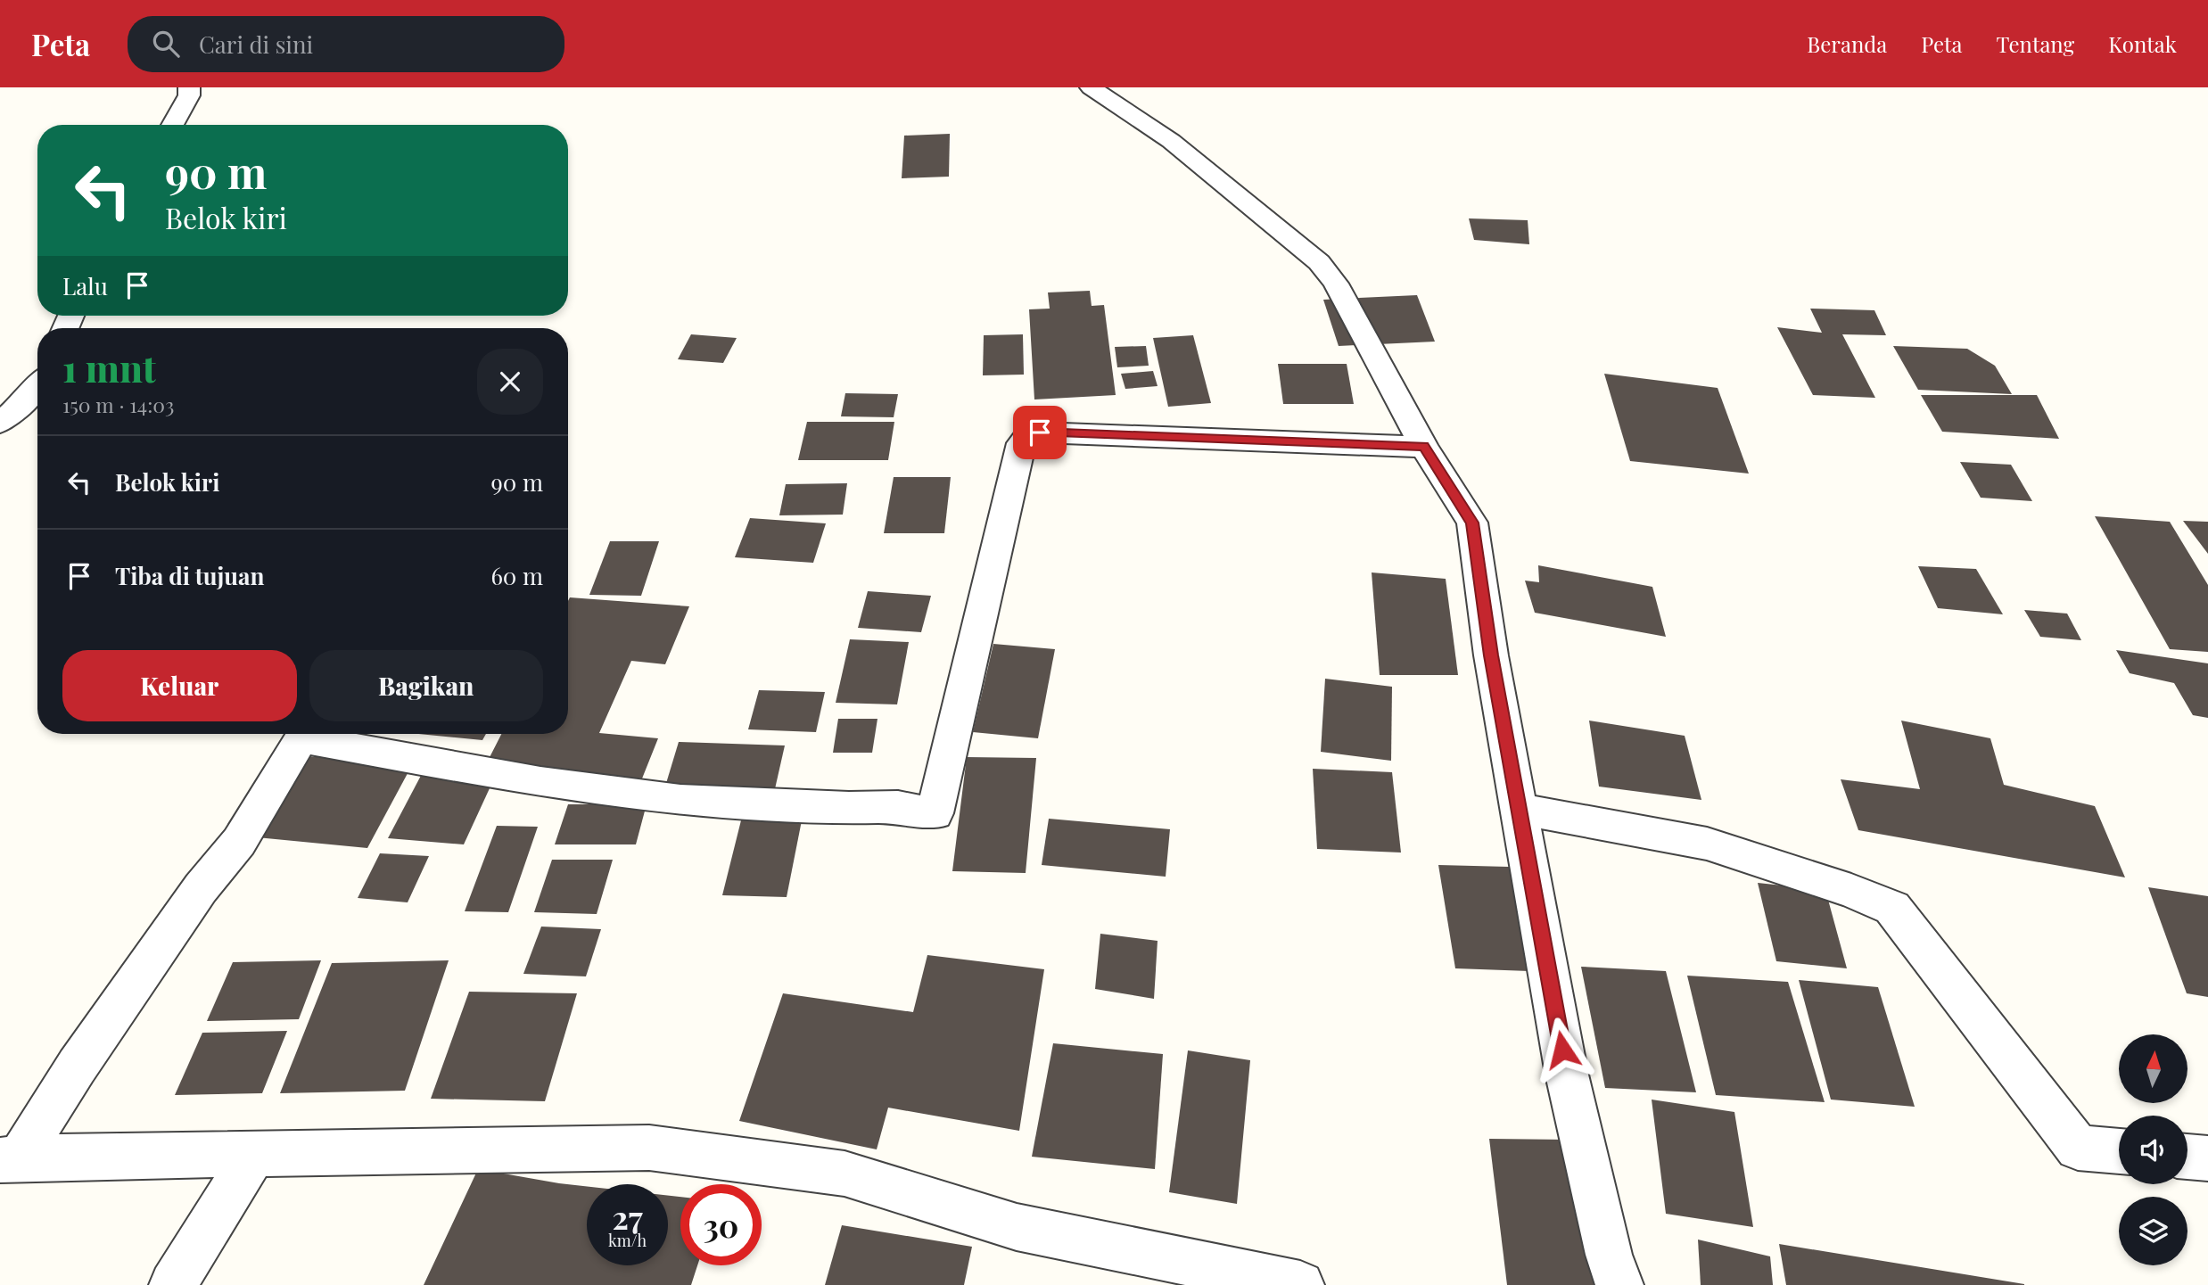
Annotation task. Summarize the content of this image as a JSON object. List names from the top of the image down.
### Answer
{
  "north": "top",
  "page": {
    "header": "Peta",
    "search": "Cari di sini",
    "nav": [
      "Beranda",
      "Peta",
      "Tentang",
      "Kontak"
    ],
    "turn": ["90 m", "Belok kiri"],
    "then": "Lalu",
    "heading": ["1 mnt", "150 m · 14:03"],
    "list": [
      {
        "name": "Belok kiri",
        "value": "90 m"
      },
      {
        "name": "Tiba di tujuan",
        "value": "60 m"
      }
    ],
    "buttons": ["Keluar", "Bagikan"],
    "speed": "27 km/h",
    "limit": "30"
  }
}
